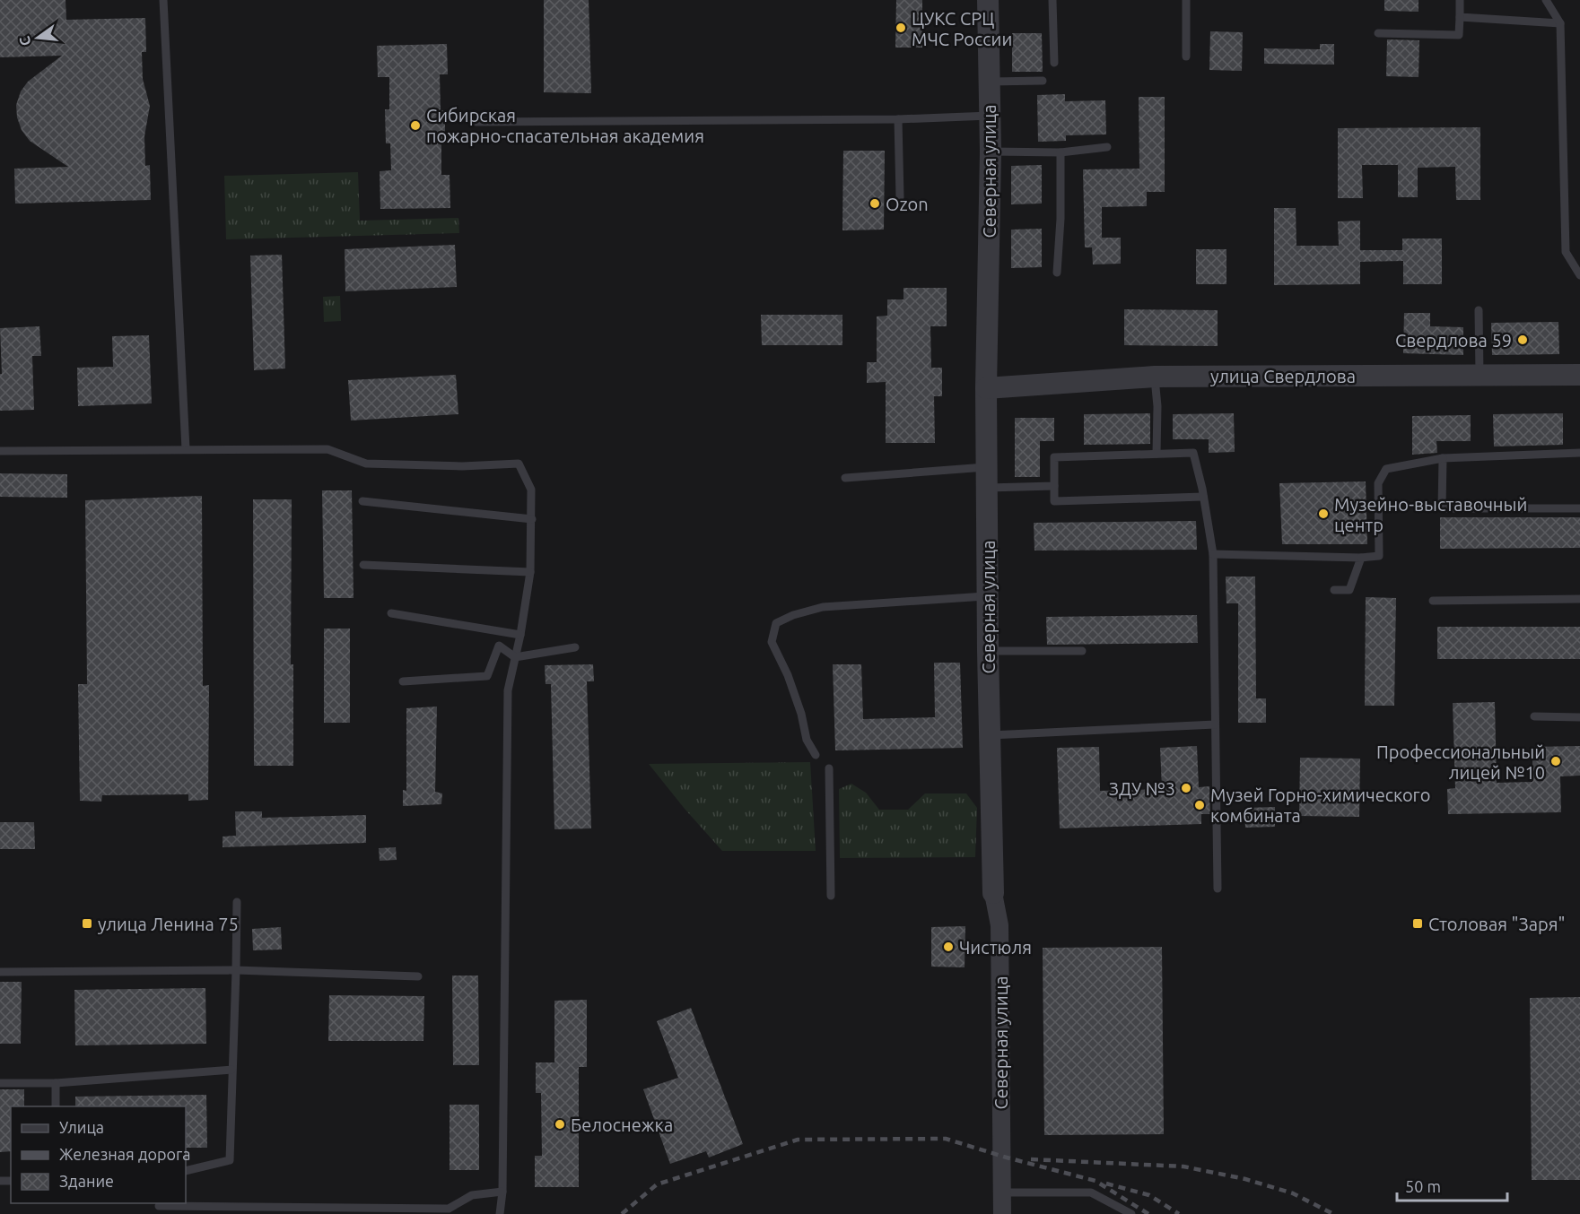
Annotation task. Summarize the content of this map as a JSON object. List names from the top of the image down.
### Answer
{
  "streets": {
    "street": ["Северная улица", "улица Свердлова"]
  },
  "crossings": [
    ["Северная улица", "улица Свердлова"]
  ],
  "places": {
    "other": [
      "ЦУКС СРЦ МЧС России",
      "Сибирская пожарно-спасательная академия",
      "Ozon",
      "Свердлова 59",
      "Музейно-выставочный центр",
      "Профессиональный лицей №10",
      "ЗДУ №3",
      "Музей Горно-химического комбината",
      "Чистюля",
      "Белоснежка"
    ],
    "transit": ["улица Ленина 75", "Столовая \"Заря\""]
  },
  "legend": ["Улица", "Железная дорога", "Здание"],
  "scale_bar": "50 m",
  "north": "left"
}
